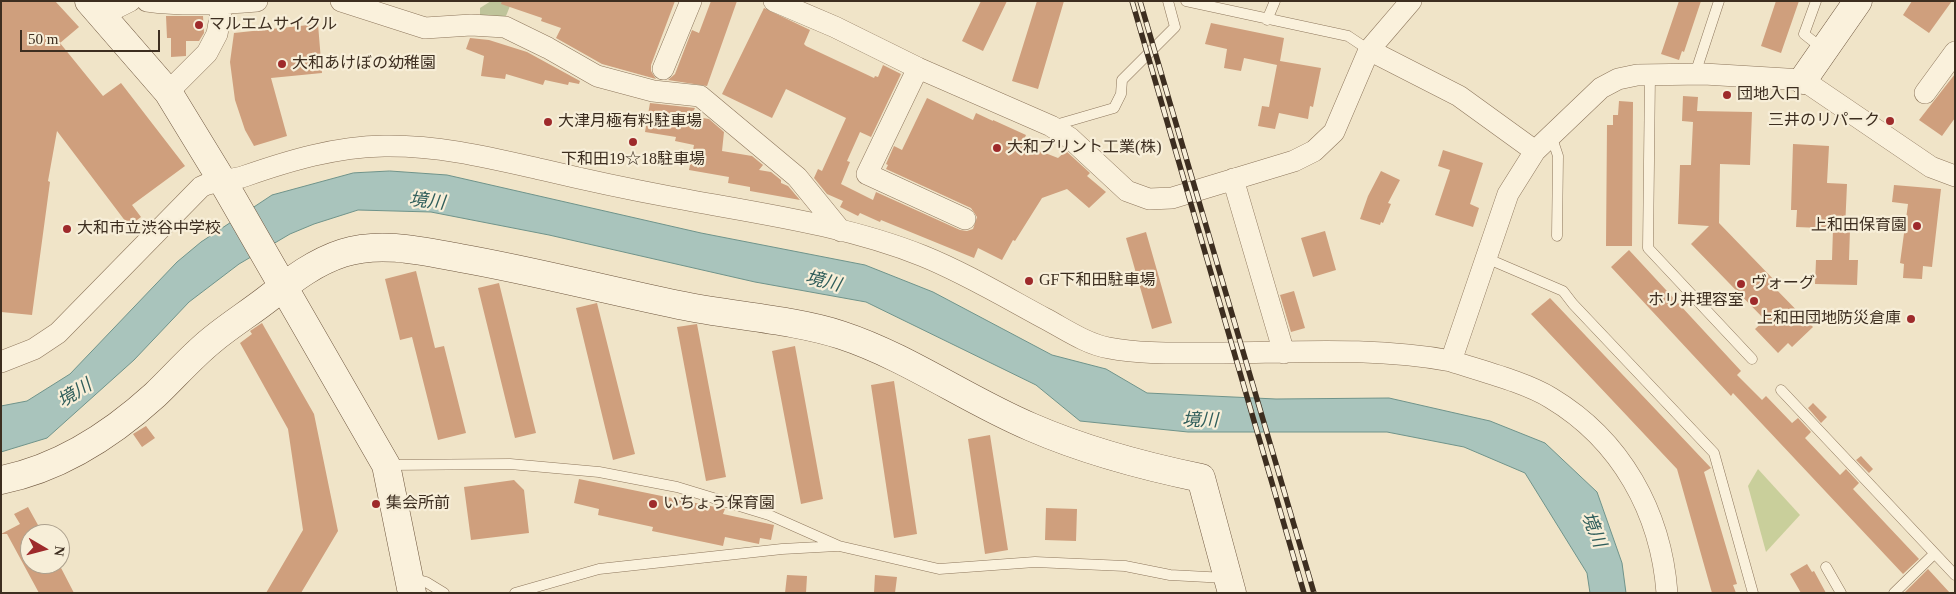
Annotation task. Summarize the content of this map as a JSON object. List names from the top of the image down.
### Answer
{
  "water": ["境川"],
  "places": [
    "マルエムサイクル",
    "大和あけぼの幼稚園",
    "団地入口",
    "三井のリパーク",
    "大津月極有料駐車場",
    "下和田19☆18駐車場",
    "大和プリント工業(株)",
    "上和田保育園",
    "大和市立渋谷中学校",
    "GF下和田駐車場",
    "ヴォーグ",
    "ホリ井理容室",
    "上和田団地防災倉庫",
    "集会所前",
    "いちょう保育園"
  ],
  "scale_bar": "50 m",
  "north": "right"
}
